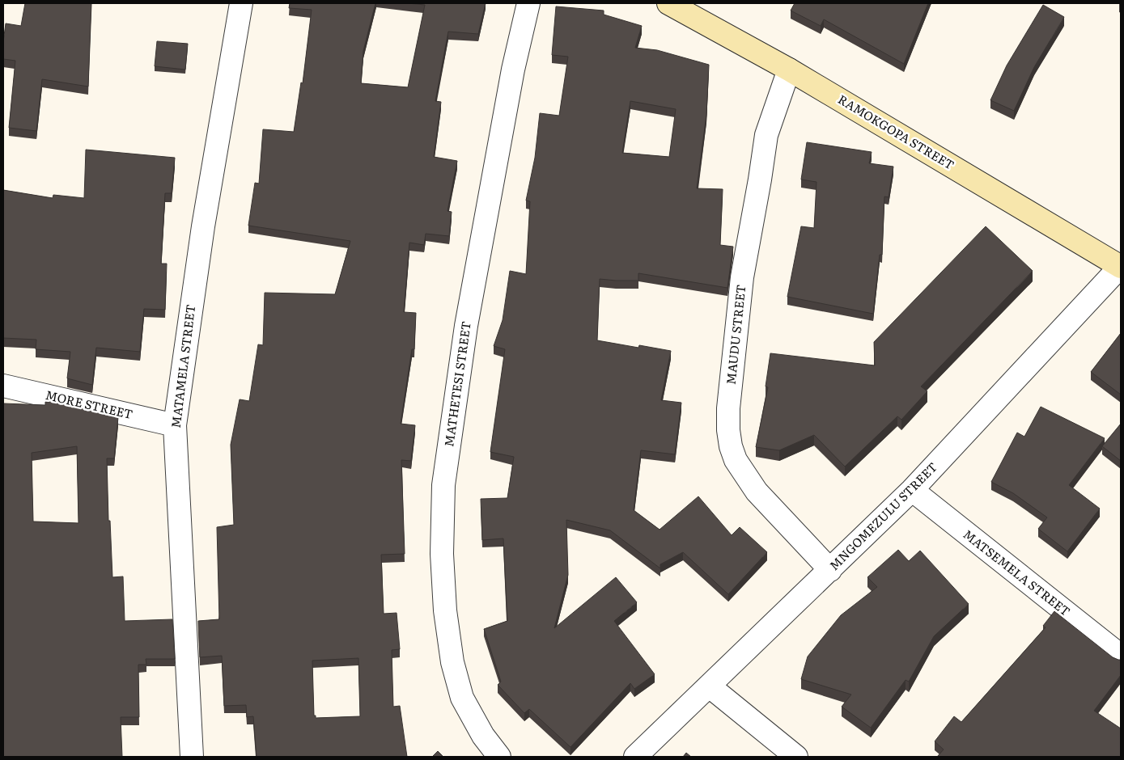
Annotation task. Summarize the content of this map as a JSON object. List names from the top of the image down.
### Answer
{
  "streets": {
    "street": [
      "RAMOKGOPA STREET",
      "MAUDU STREET",
      "MATAMELA STREET",
      "MATHETESI STREET",
      "MORE STREET",
      "MNGOMEZULU STREET",
      "MATSEMELA STREET"
    ]
  },
  "crossings": [
    ["RAMOKGOPA STREET", "MAUDU STREET"],
    ["RAMOKGOPA STREET", "MNGOMEZULU STREET"],
    ["MAUDU STREET", "MNGOMEZULU STREET"],
    ["MATAMELA STREET", "MORE STREET"],
    ["MNGOMEZULU STREET", "MATSEMELA STREET"]
  ]
}
